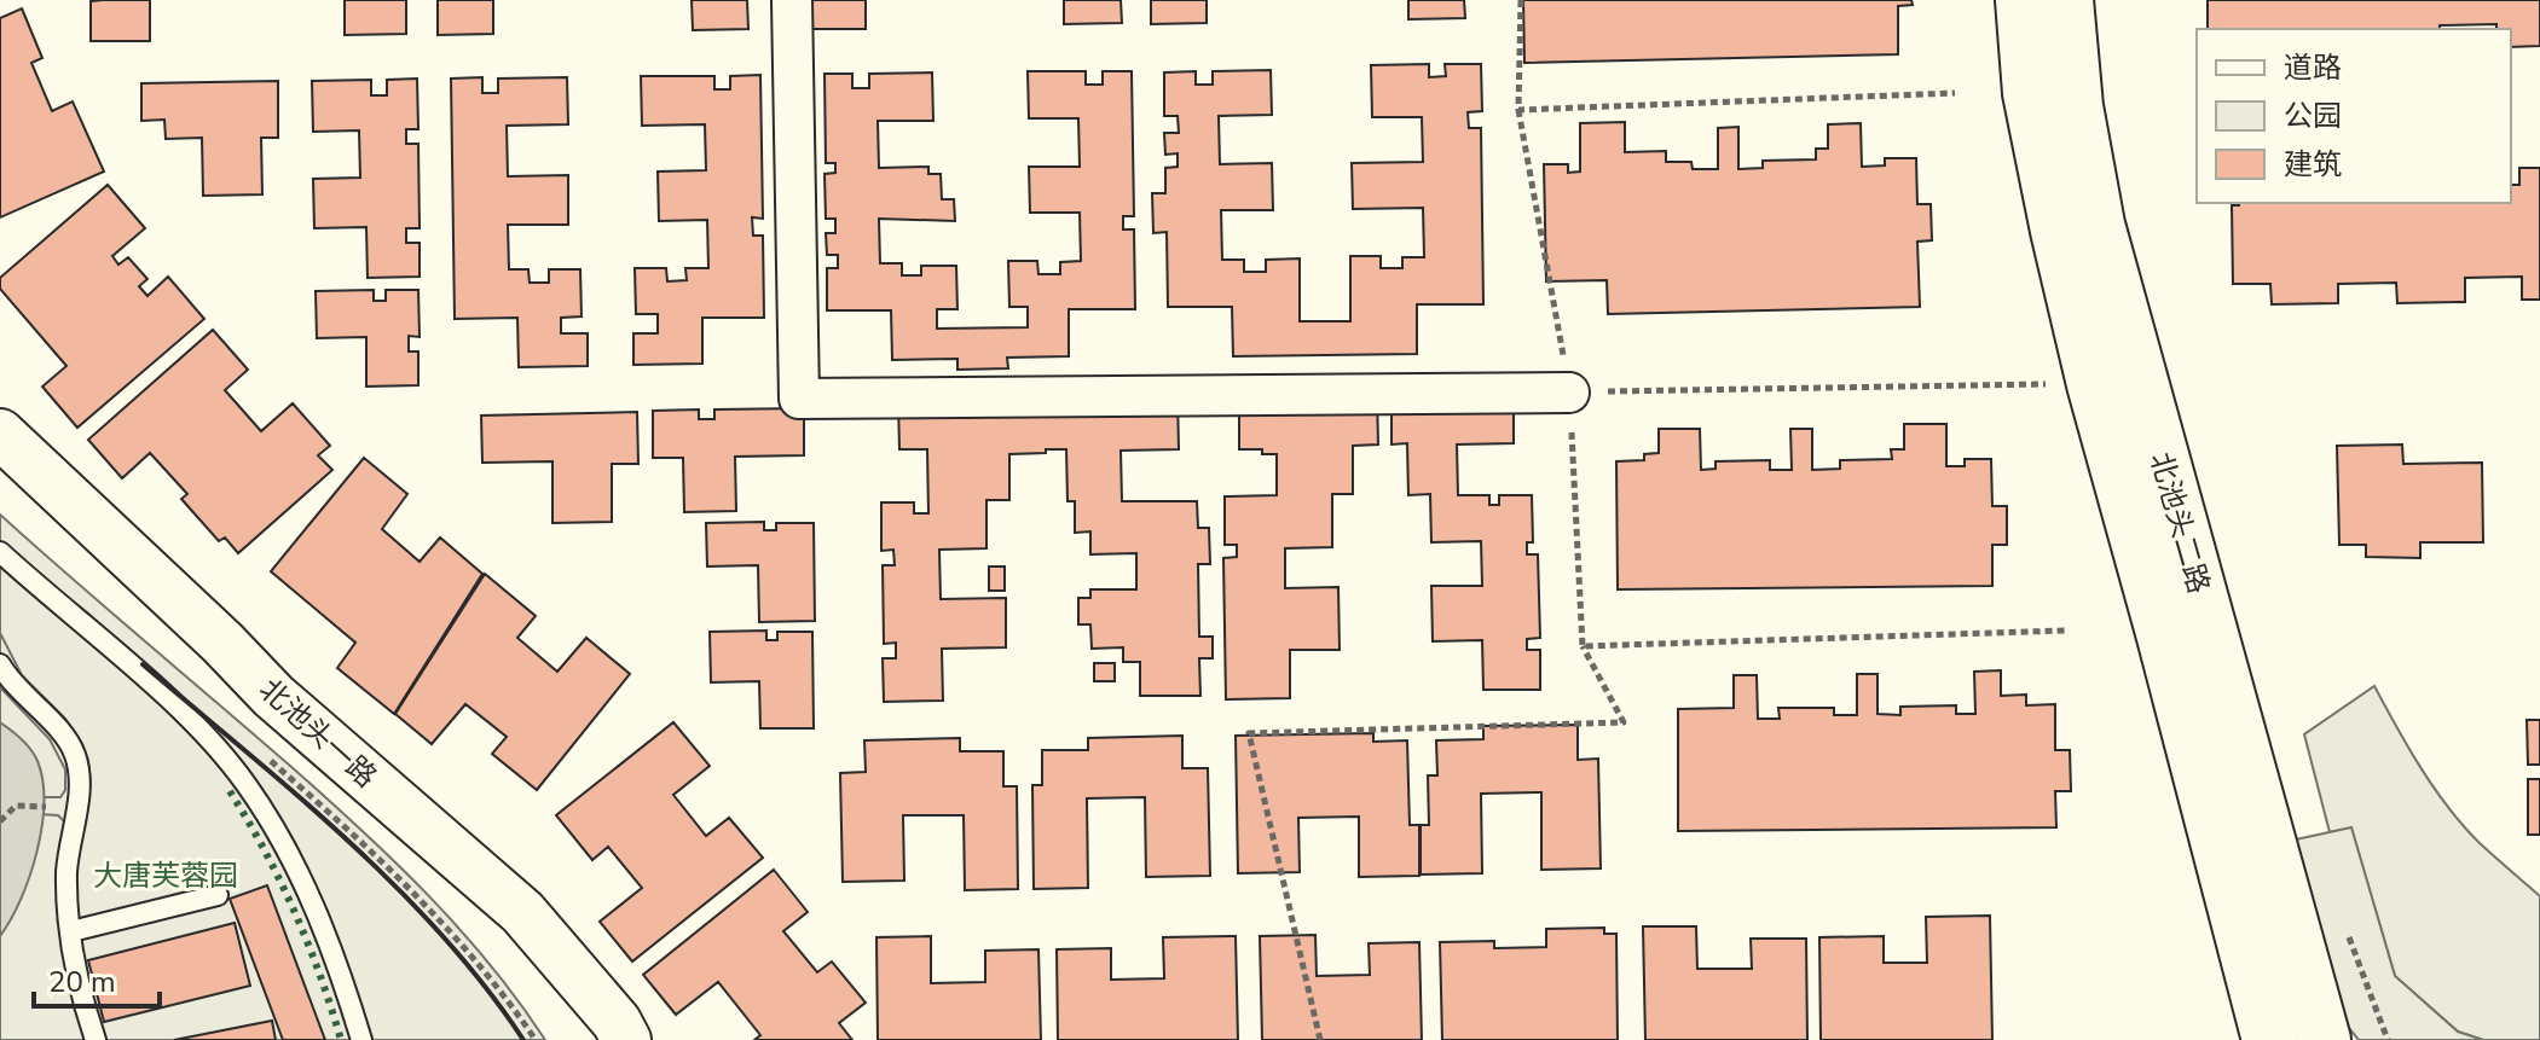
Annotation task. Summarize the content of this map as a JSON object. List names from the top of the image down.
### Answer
{
  "streets": {
    "main road": ["北池头二路"],
    "street": ["北池头一路"]
  },
  "parks": ["大唐芙蓉园"],
  "legend": ["道路", "公园", "建筑"],
  "scale_bar": "20 m"
}
